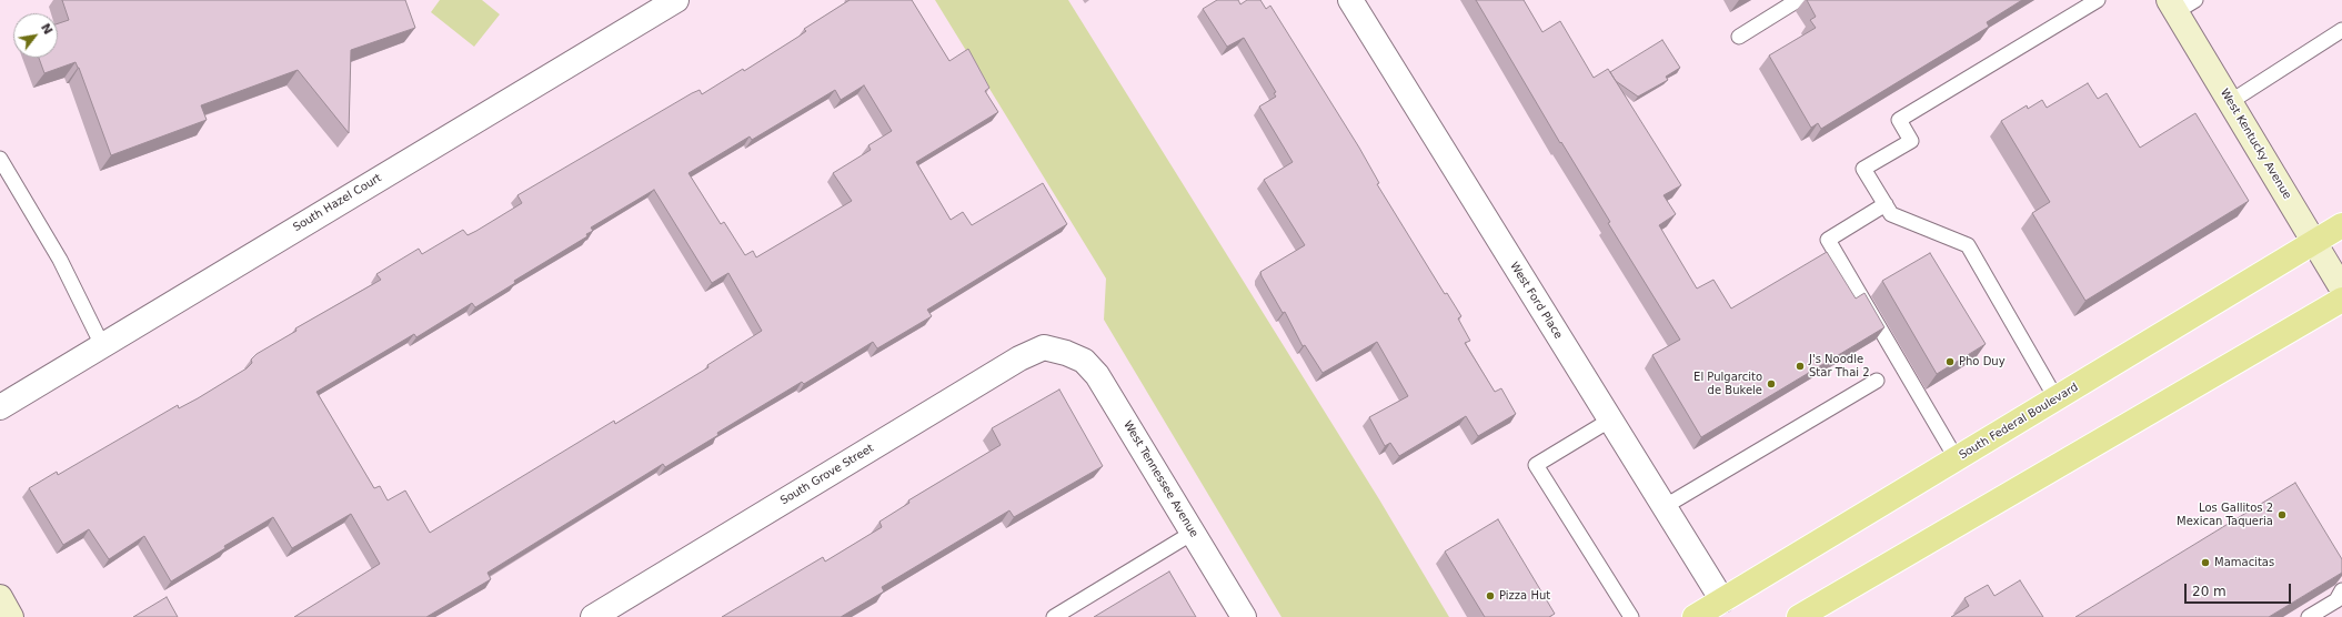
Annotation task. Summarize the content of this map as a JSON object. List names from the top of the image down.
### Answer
{
  "streets": {
    "main road": ["South Federal Boulevard"],
    "street": [
      "West Kentucky Avenue",
      "South Hazel Court",
      "West Ford Place",
      "South Grove Street",
      "West Tennessee Avenue"
    ]
  },
  "crossings": [
    ["West Kentucky Avenue", "South Federal Boulevard"],
    ["West Ford Place", "South Federal Boulevard"],
    ["South Grove Street", "West Tennessee Avenue"]
  ],
  "places": [
    "Pho Duy",
    "J's Noodle Star Thai 2",
    "El Pulgarcito de Bukele",
    "Los Gallitos 2 Mexican Taqueria",
    "Mamacitas",
    "Pizza Hut"
  ],
  "scale_bar": "20 m",
  "north": "top right"
}
